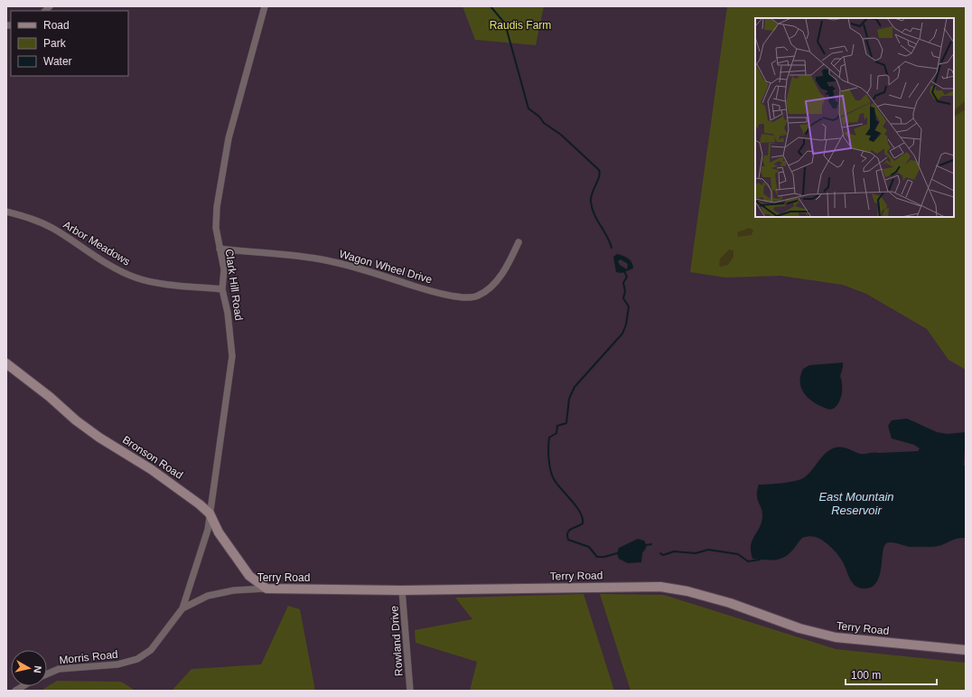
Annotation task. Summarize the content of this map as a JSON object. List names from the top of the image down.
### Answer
{
  "streets": {
    "street": [
      "Arbor Meadows",
      "Wagon Wheel Drive",
      "Clark Hill Road",
      "Bronson Road",
      "Terry Road",
      "Rowland Drive",
      "Morris Road"
    ]
  },
  "crossings": [
    ["Arbor Meadows", "Clark Hill Road"],
    ["Wagon Wheel Drive", "Clark Hill Road"],
    ["Clark Hill Road", "Bronson Road"],
    ["Clark Hill Road", "Terry Road"],
    ["Clark Hill Road", "Morris Road"],
    ["Bronson Road", "Terry Road"],
    ["Terry Road", "Rowland Drive"],
    ["Terry Road", "Morris Road"]
  ],
  "water": ["East Mountain Reservoir"],
  "parks": ["Raudis Farm"],
  "legend": ["Road", "Park", "Water"],
  "scale_bar": "100 m",
  "north": "right"
}
